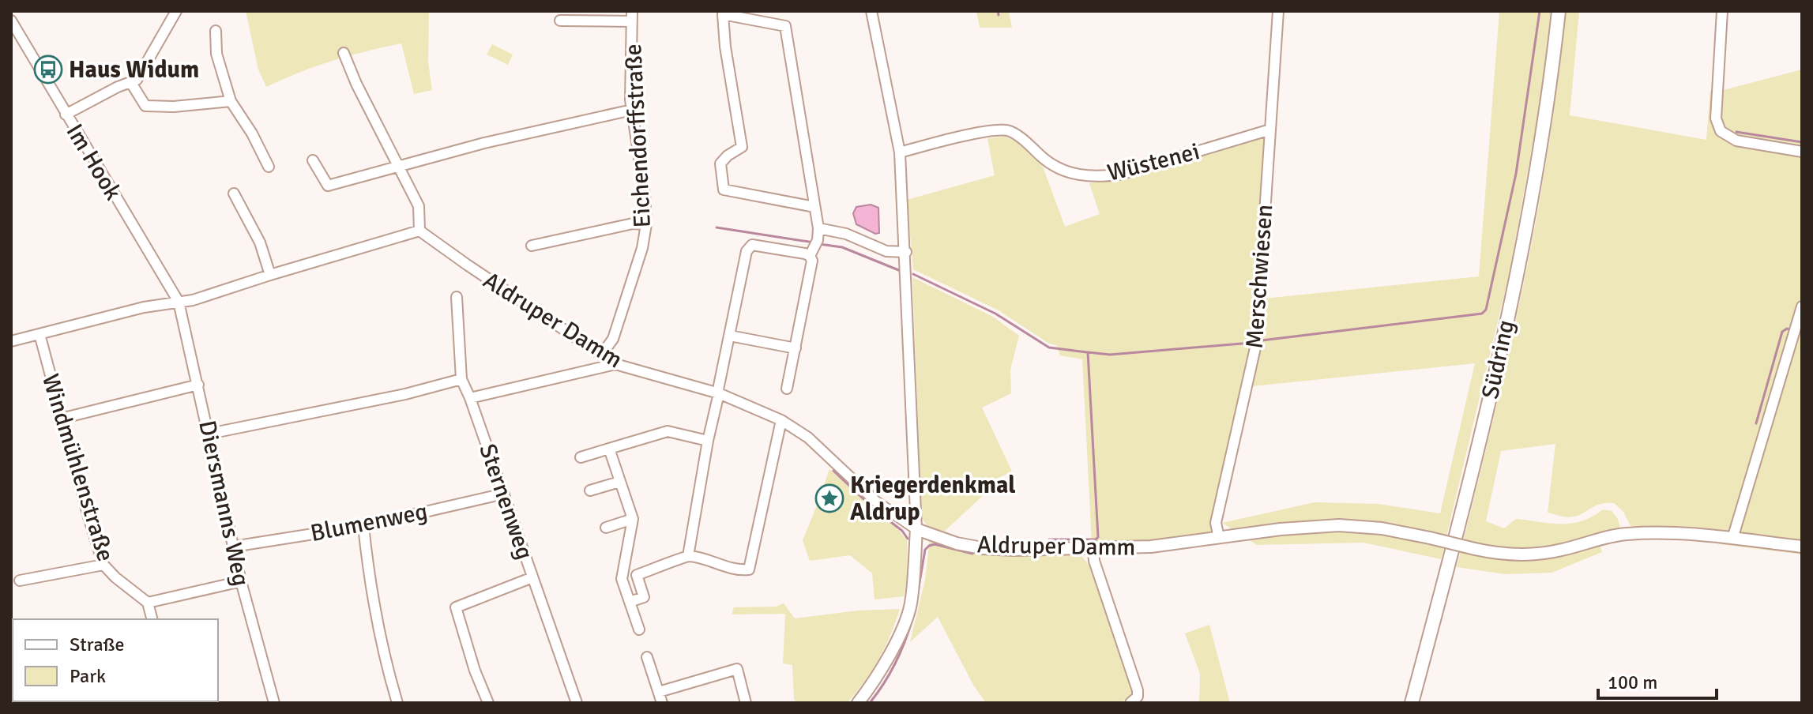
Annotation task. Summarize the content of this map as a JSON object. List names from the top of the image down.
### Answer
{
  "streets": {
    "main road": ["Südring"],
    "street": [
      "Eichendorffstraße",
      "Im Hook",
      "Wüstenei",
      "Merschwiesen",
      "Aldruper Damm",
      "Windmühlenstraße",
      "Sternenweg",
      "Diersmanns Weg",
      "Blumenweg"
    ]
  },
  "crossings": [
    ["Eichendorffstraße", "Aldruper Damm"],
    ["Im Hook", "Diersmanns Weg"],
    ["Wüstenei", "Merschwiesen"],
    ["Merschwiesen", "Aldruper Damm"],
    ["Sternenweg", "Blumenweg"],
    ["Diersmanns Weg", "Blumenweg"]
  ],
  "places": {
    "bus stop": ["Haus Widum"],
    "place": ["Kriegerdenkmal Aldrup"]
  },
  "legend": ["Straße", "Park"],
  "scale_bar": "100 m"
}
